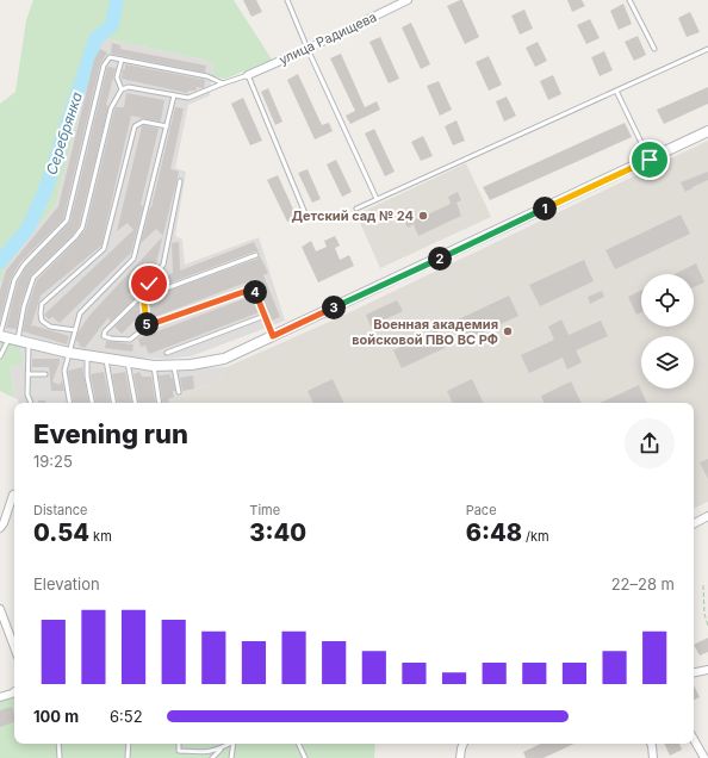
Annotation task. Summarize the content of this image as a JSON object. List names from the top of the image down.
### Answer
{
  "streets": {
    "street": ["улица Радищева"]
  },
  "water": ["Серебрянка"],
  "places": ["Детский сад № 24", "Военная академия войсковой ПВО ВС РФ"],
  "page": {
    "pins": [
      "1",
      "2",
      "4",
      "3",
      "5"
    ],
    "heading": ["Evening run", "19:25"],
    "stats": [
      ["Distance", "0.54 km"],
      ["Time", "3:40"],
      ["Pace", "6:48 /km"]
    ],
    "chart": ["Elevation", "22–28 m"],
    "list": [
      {
        "name": "100 m",
        "note": "6:52"
      }
    ]
  }
}
